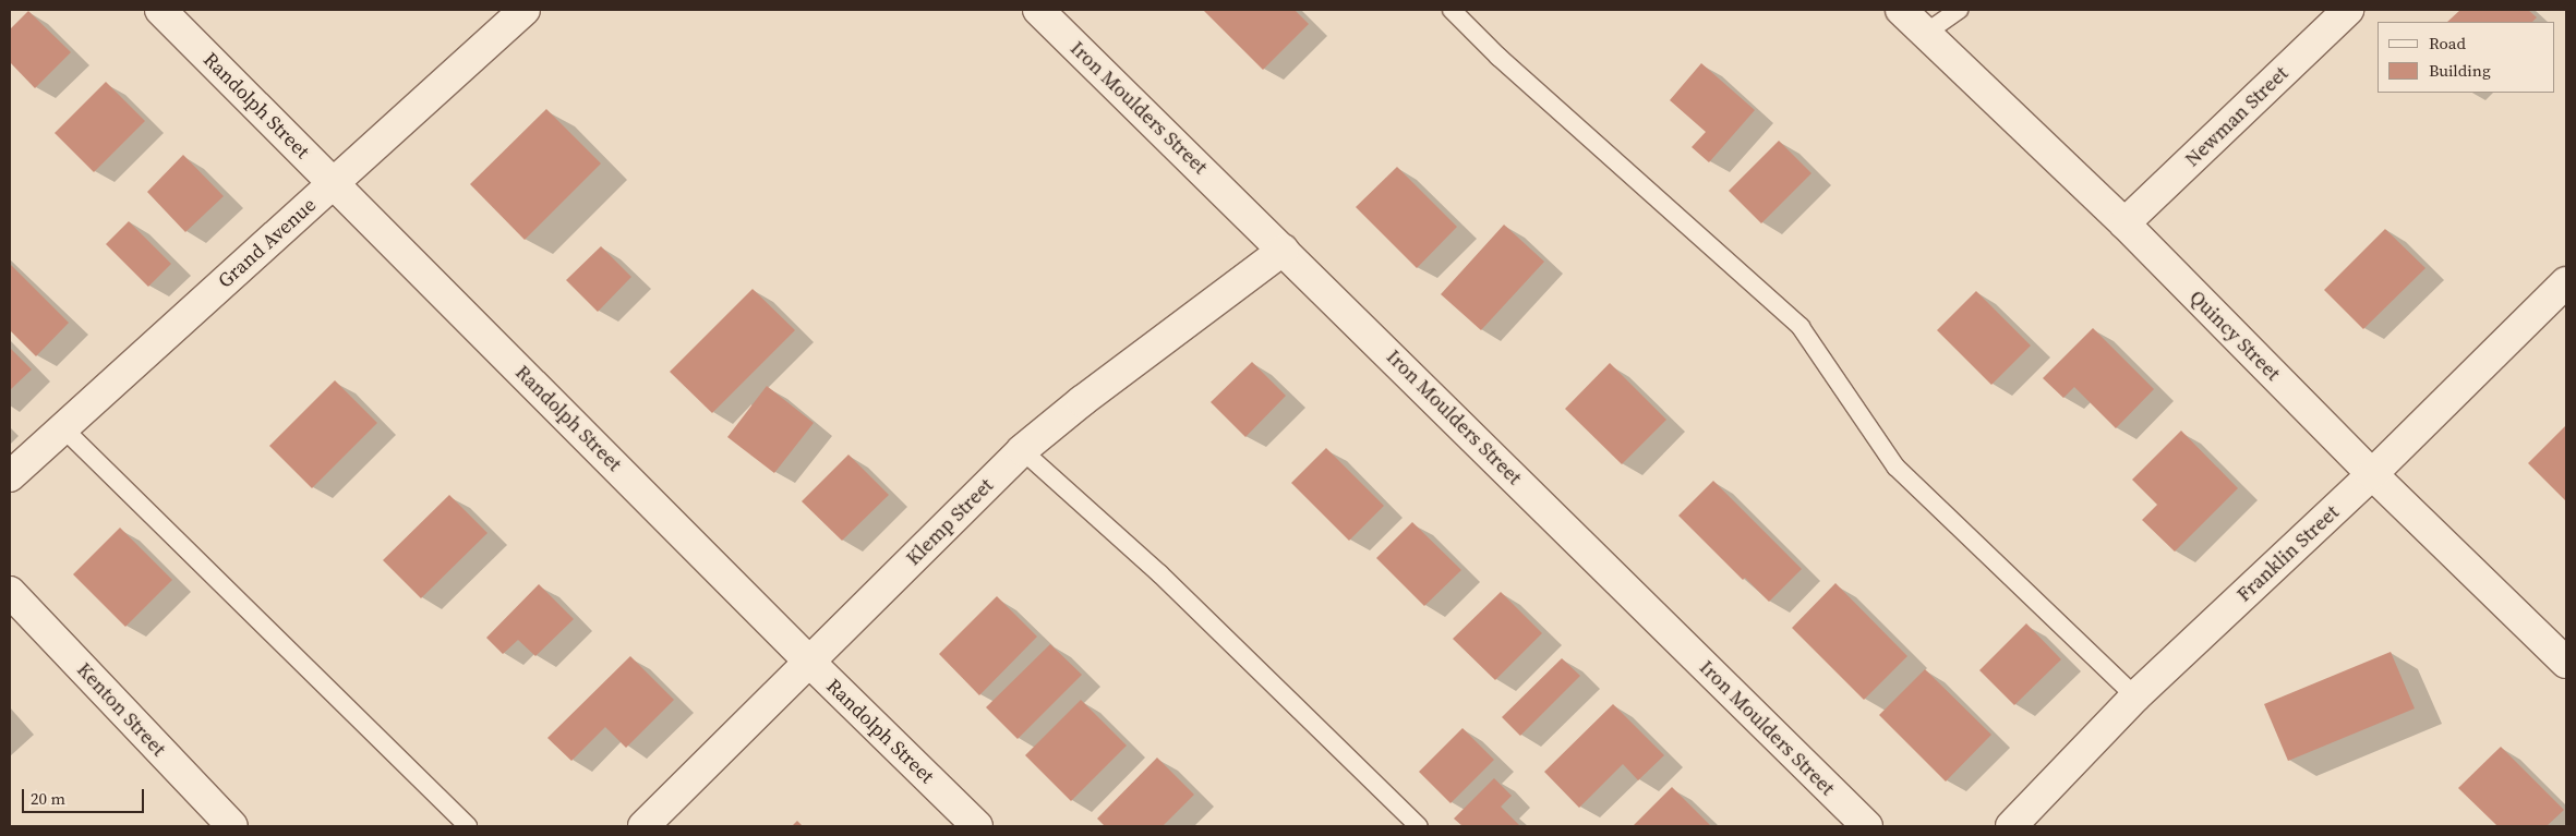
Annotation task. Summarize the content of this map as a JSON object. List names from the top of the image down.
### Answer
{
  "streets": {
    "street": [
      "Randolph Street",
      "Iron Moulders Street",
      "Newman Street",
      "Grand Avenue",
      "Quincy Street",
      "Klemp Street",
      "Franklin Street",
      "Kenton Street"
    ]
  },
  "crossings": [
    ["Randolph Street", "Grand Avenue"],
    ["Randolph Street", "Klemp Street"],
    ["Iron Moulders Street", "Klemp Street"],
    ["Newman Street", "Quincy Street"],
    ["Quincy Street", "Franklin Street"]
  ],
  "legend": ["Road", "Building"],
  "scale_bar": "20 m"
}
